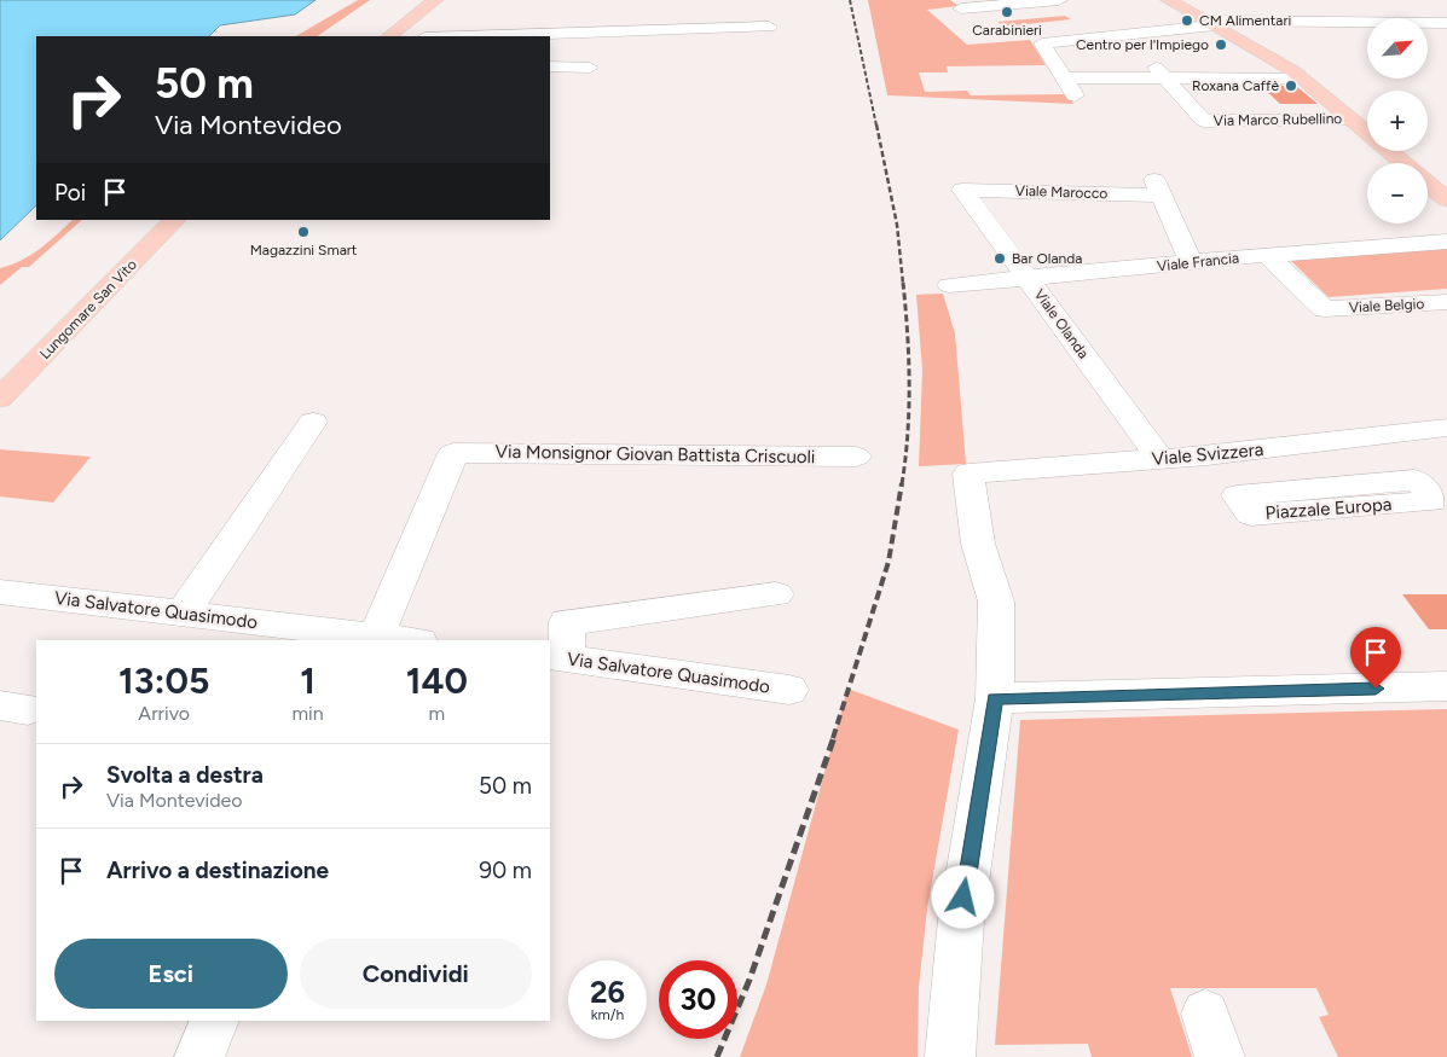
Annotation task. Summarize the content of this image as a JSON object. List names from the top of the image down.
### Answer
{
  "streets": {
    "main road": ["Lungomare San Vito"],
    "street": [
      "Via Marco Rubellino",
      "Viale Marocco",
      "Viale Francia",
      "Viale Belgio",
      "Viale Olanda",
      "Via Monsignor Giovan Battista Criscuoli",
      "Viale Svizzera",
      "Piazzale Europa",
      "Via Salvatore Quasimodo"
    ]
  },
  "crossings": [
    ["Viale Marocco", "Viale Francia"],
    ["Viale Marocco", "Viale Olanda"],
    ["Viale Francia", "Viale Belgio"],
    ["Viale Francia", "Viale Olanda"],
    ["Viale Olanda", "Viale Svizzera"],
    ["Via Monsignor Giovan Battista Criscuoli", "Via Salvatore Quasimodo"],
    ["Viale Svizzera", "Piazzale Europa"]
  ],
  "places": [
    "Carabinieri",
    "CM Alimentari",
    "Centro per l'Impiego",
    "Roxana Caffè",
    "Magazzini Smart",
    "Bar Olanda"
  ],
  "north": "top right",
  "page": {
    "map_buttons": ["+", "−"],
    "turn": ["50 m", "Via Montevideo"],
    "then": "Poi",
    "eta": [
      "13:05",
      "Arrivo",
      "1",
      "min",
      "140",
      "m"
    ],
    "list": [
      {
        "name": "Svolta a destra",
        "note": "Via Montevideo",
        "value": "50 m"
      },
      {
        "name": "Arrivo a destinazione",
        "value": "90 m"
      }
    ],
    "buttons": ["Esci", "Condividi"],
    "speed": "26 km/h",
    "limit": "30"
  }
}
